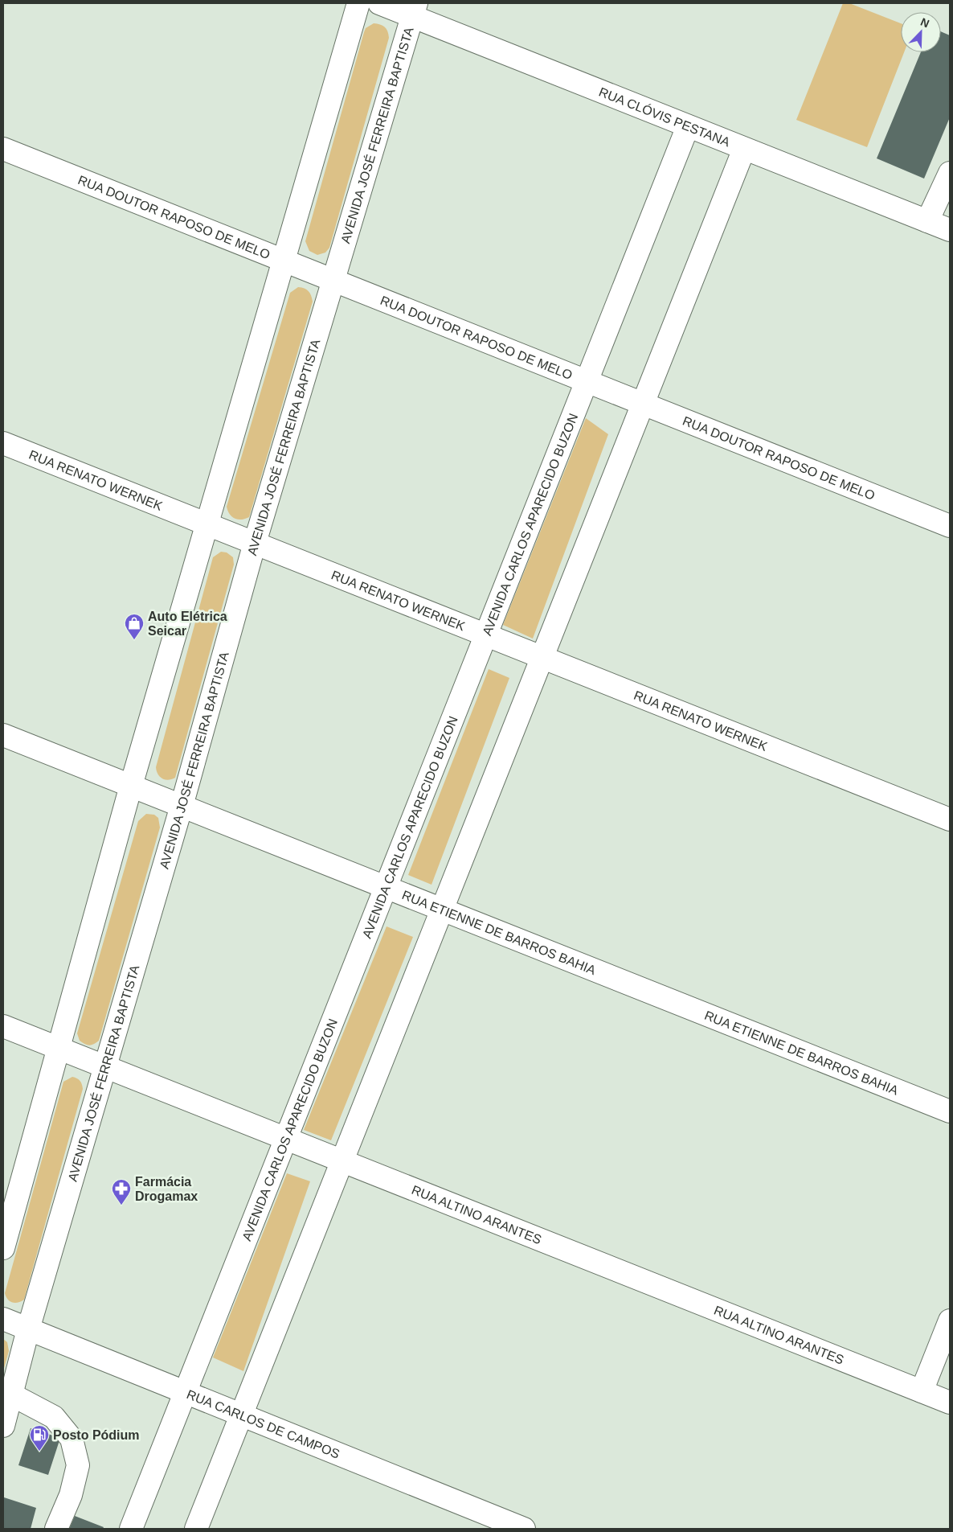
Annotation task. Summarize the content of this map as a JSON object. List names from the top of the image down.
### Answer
{
  "streets": {
    "street": [
      "RUA CLÓVIS PESTANA",
      "AVENIDA JOSÉ FERREIRA BAPTISTA",
      "RUA DOUTOR RAPOSO DE MELO",
      "RUA RENATO WERNEK",
      "AVENIDA CARLOS APARECIDO BUZON",
      "RUA ETIENNE DE BARROS BAHIA",
      "RUA ALTINO ARANTES",
      "RUA CARLOS DE CAMPOS"
    ]
  },
  "crossings": [
    ["RUA CLÓVIS PESTANA", "AVENIDA JOSÉ FERREIRA BAPTISTA"],
    ["RUA CLÓVIS PESTANA", "AVENIDA CARLOS APARECIDO BUZON"],
    ["AVENIDA JOSÉ FERREIRA BAPTISTA", "RUA DOUTOR RAPOSO DE MELO"],
    ["AVENIDA JOSÉ FERREIRA BAPTISTA", "RUA RENATO WERNEK"],
    ["AVENIDA JOSÉ FERREIRA BAPTISTA", "RUA ETIENNE DE BARROS BAHIA"],
    ["AVENIDA JOSÉ FERREIRA BAPTISTA", "RUA ALTINO ARANTES"],
    ["AVENIDA JOSÉ FERREIRA BAPTISTA", "RUA CARLOS DE CAMPOS"],
    ["RUA DOUTOR RAPOSO DE MELO", "AVENIDA CARLOS APARECIDO BUZON"],
    ["RUA RENATO WERNEK", "AVENIDA CARLOS APARECIDO BUZON"],
    ["AVENIDA CARLOS APARECIDO BUZON", "RUA ETIENNE DE BARROS BAHIA"],
    ["AVENIDA CARLOS APARECIDO BUZON", "RUA ALTINO ARANTES"],
    ["AVENIDA CARLOS APARECIDO BUZON", "RUA CARLOS DE CAMPOS"]
  ],
  "places": {
    "shop": ["Auto Elétrica Seicar"],
    "pharmacy": ["Farmácia Drogamax"],
    "fuel station": ["Posto Pódium"]
  },
  "north": "top right"
}
